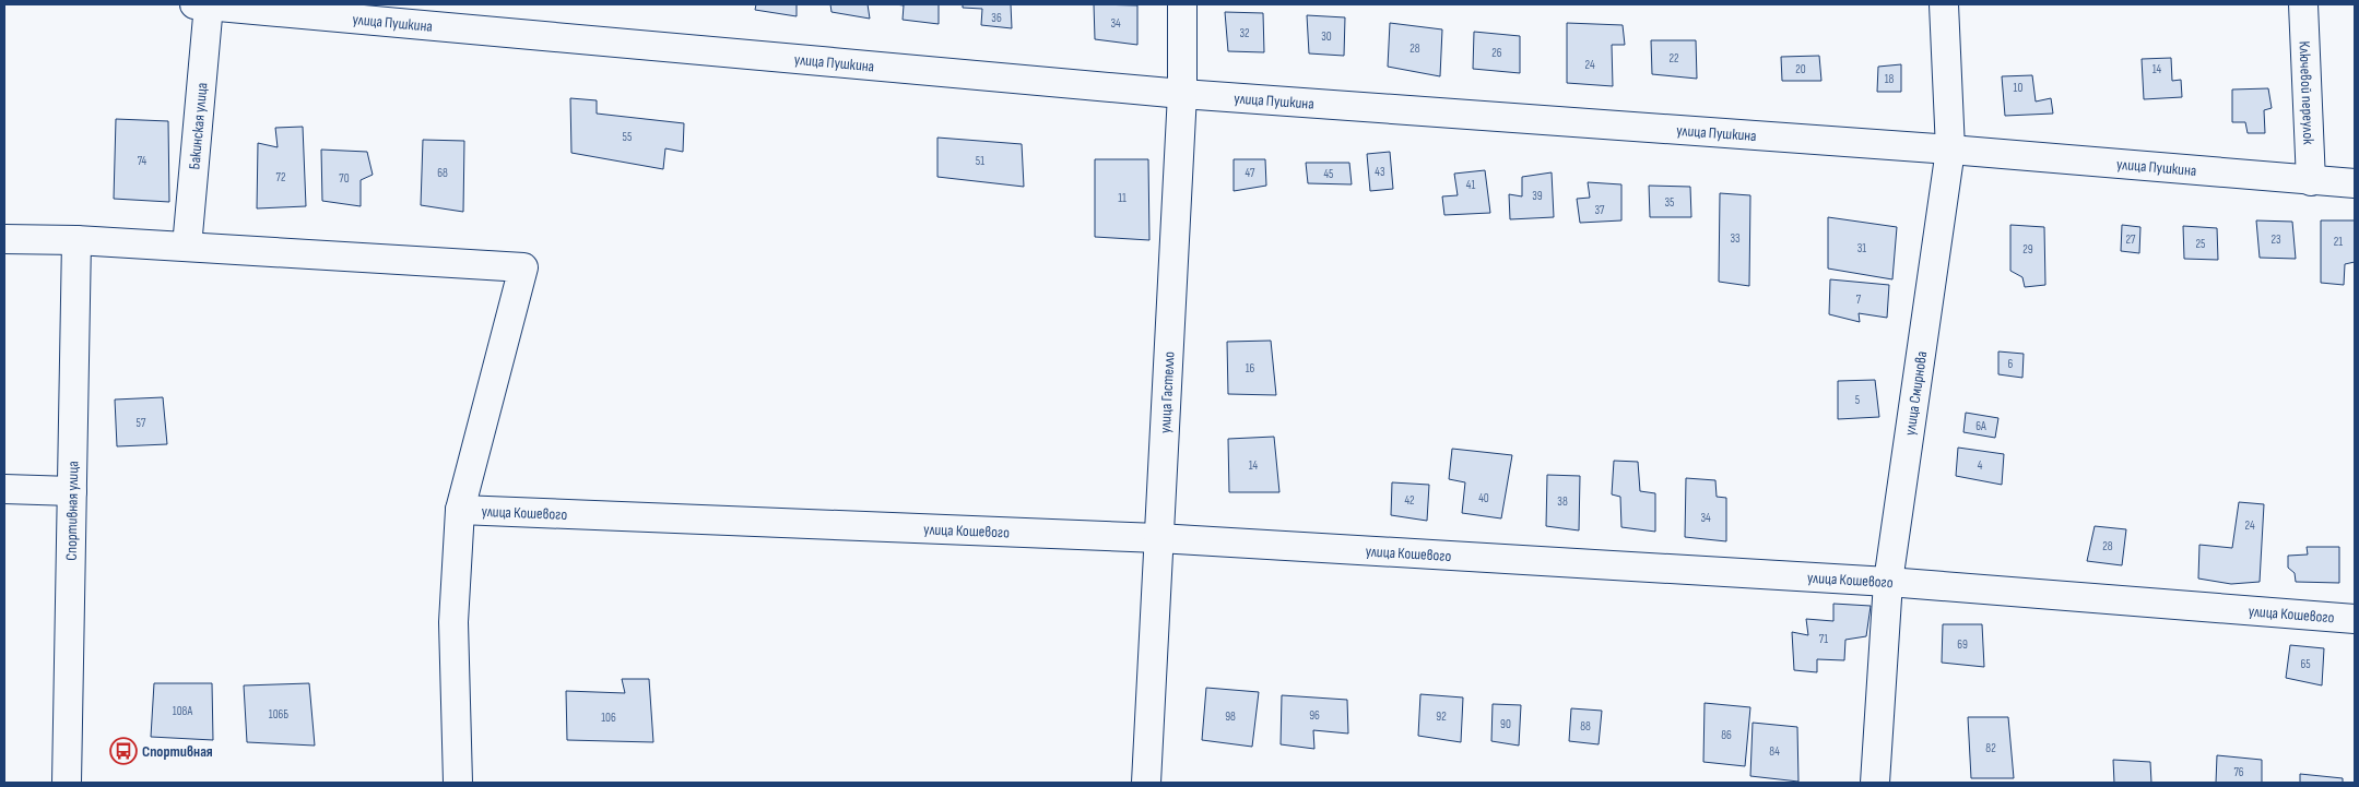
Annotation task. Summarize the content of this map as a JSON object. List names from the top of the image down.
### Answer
{
  "streets": {
    "street": [
      "улица Пушкина",
      "Ключевой переулок",
      "Бакинская улица",
      "улица Смирнова",
      "улица Гастелло",
      "Спортивная улица",
      "улица Кошевого"
    ]
  },
  "crossings": [
    ["улица Пушкина", "Ключевой переулок"],
    ["улица Пушкина", "Бакинская улица"],
    ["улица Пушкина", "улица Смирнова"],
    ["улица Пушкина", "улица Гастелло"],
    ["улица Смирнова", "улица Кошевого"],
    ["улица Гастелло", "улица Кошевого"]
  ],
  "places": {
    "bus stop": ["Спортивная"]
  },
  "house_numbers": [
    "36",
    "34",
    "32",
    "30",
    "28",
    "26",
    "22",
    "24",
    "20",
    "14",
    "18",
    "10",
    "55",
    "74",
    "51",
    "43",
    "68",
    "47",
    "45",
    "72",
    "70",
    "41",
    "39",
    "11",
    "35",
    "37",
    "33",
    "27",
    "23",
    "21",
    "25",
    "31",
    "29",
    "7",
    "6",
    "16",
    "5",
    "57",
    "6А",
    "14",
    "4",
    "40",
    "42",
    "38",
    "34",
    "24",
    "28",
    "71",
    "69",
    "65",
    "108А",
    "106Б",
    "96",
    "98",
    "92",
    "106",
    "90",
    "88",
    "86",
    "82",
    "84",
    "76"
  ]
}
